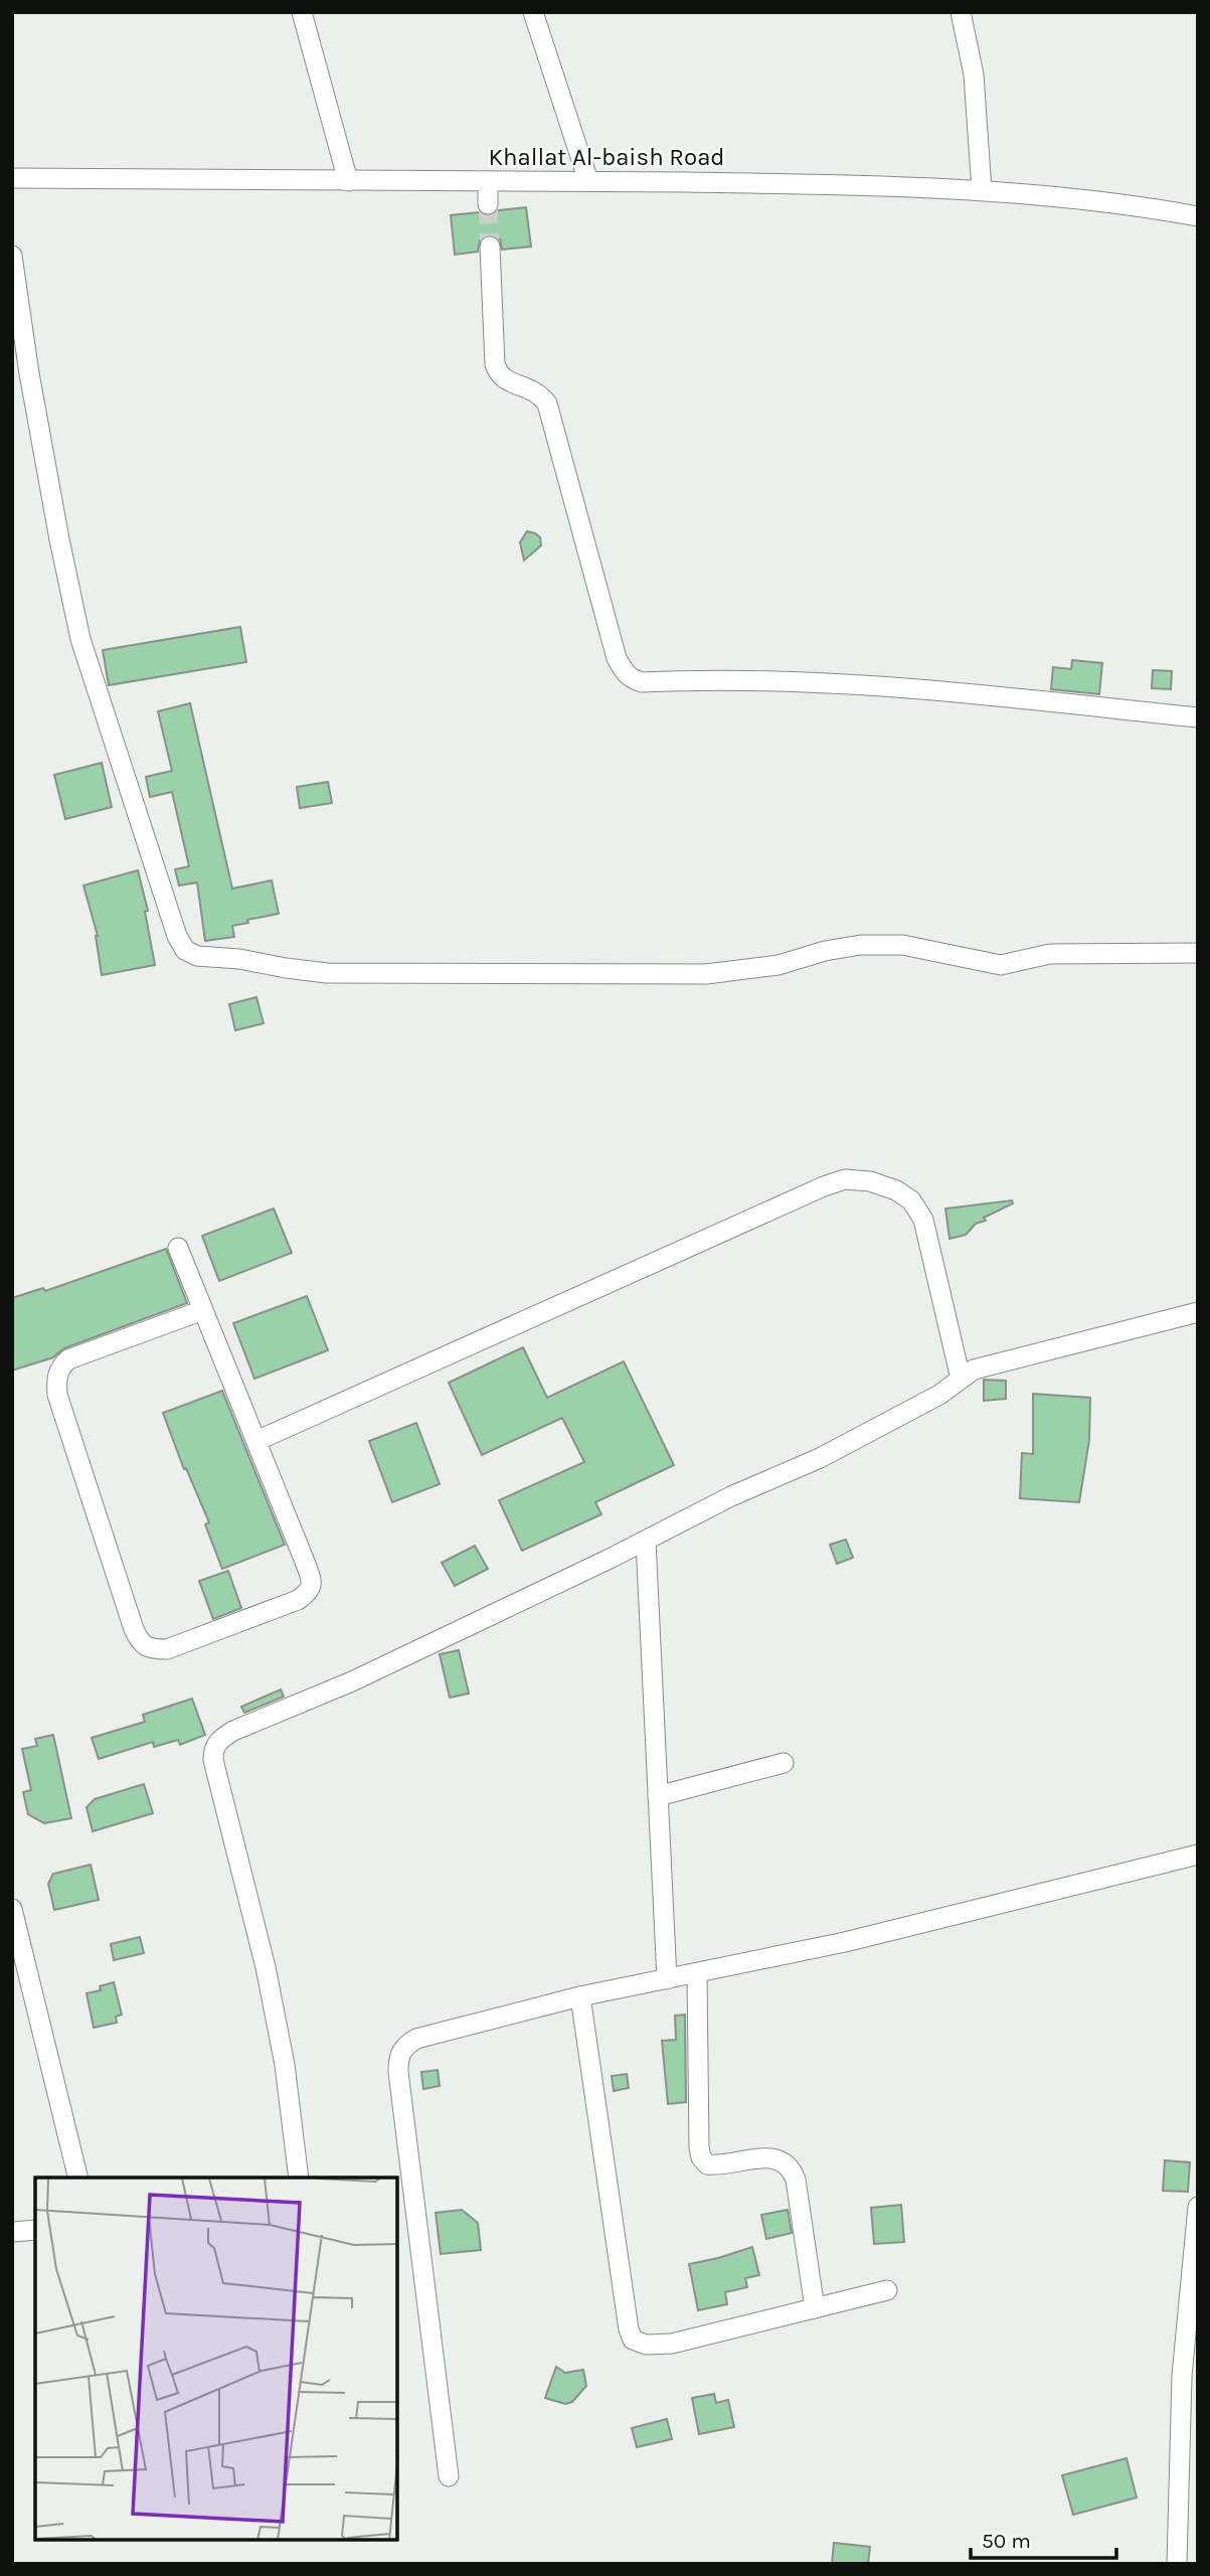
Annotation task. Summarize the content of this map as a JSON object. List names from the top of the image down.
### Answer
{
  "streets": {
    "street": ["Khallat Al-baish Road"]
  },
  "scale_bar": "50 m"
}
